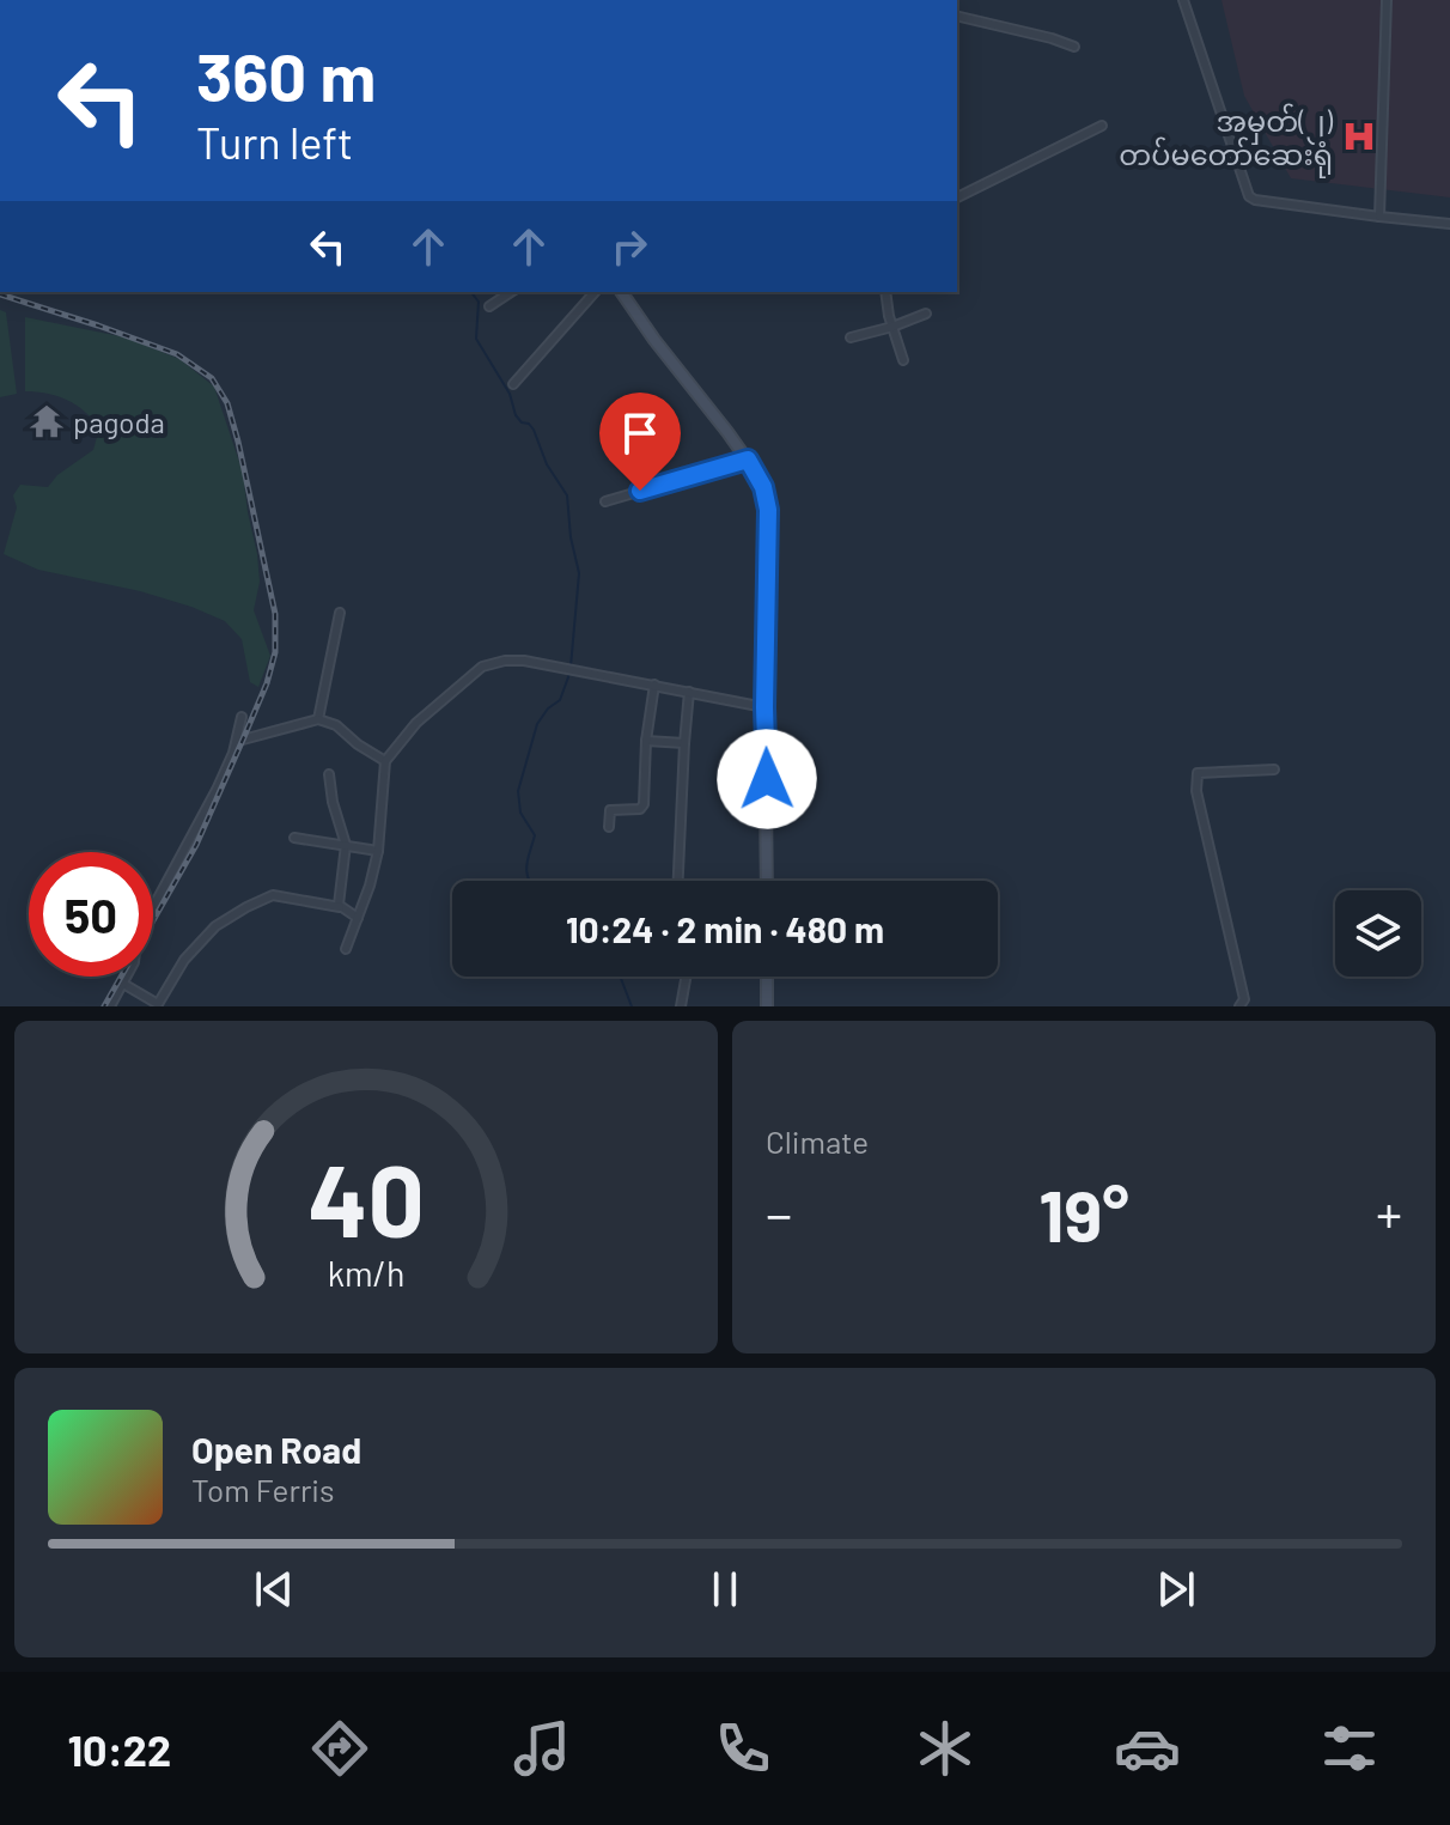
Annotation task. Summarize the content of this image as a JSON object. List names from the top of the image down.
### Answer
{
  "places": {
    "hospital": ["အမှတ်(၂) တပ်မတော်ဆေးရုံ"],
    "temple": ["pagoda"]
  },
  "page": {
    "turn": ["360 m", "Turn left"],
    "limit": "50",
    "trip": "10:24 · 2 min · 480 m",
    "tile": "Climate",
    "heat": ["−", "19°", "+"],
    "song": ["Open Road", "Tom Ferris"],
    "tabs": "10:22",
    "gauge": ["40", "km/h"]
  }
}
